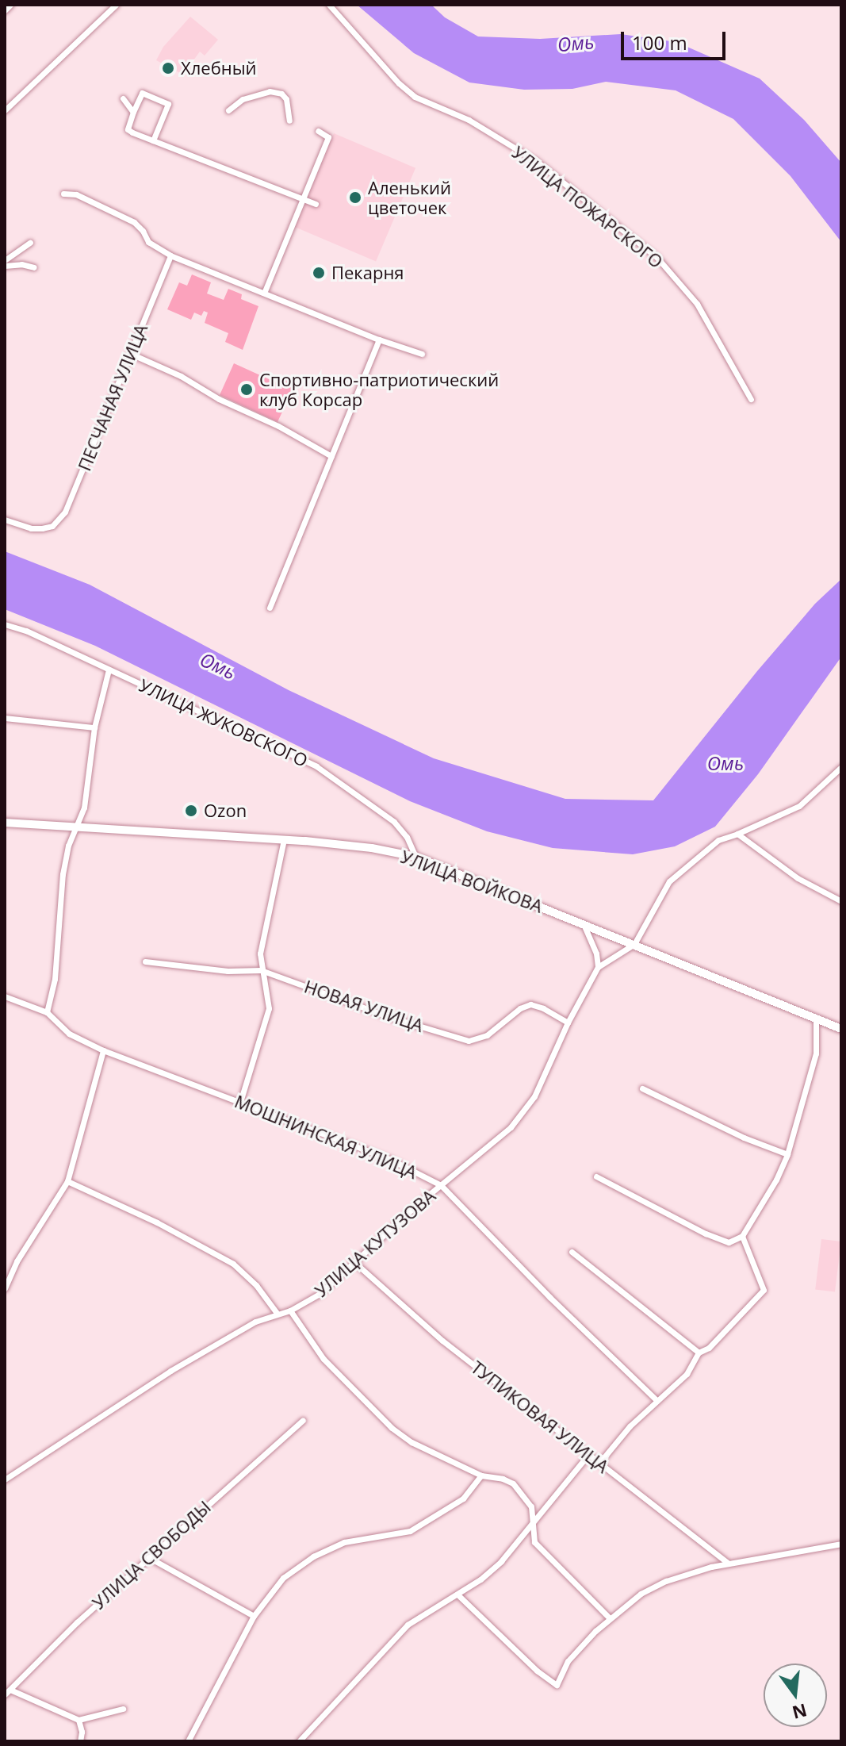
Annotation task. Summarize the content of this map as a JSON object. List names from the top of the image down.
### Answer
{
  "streets": {
    "main road": ["УЛИЦА ВОЙКОВА"],
    "street": [
      "УЛИЦА ПОЖАРСКОГО",
      "ПЕСЧАНАЯ УЛИЦА",
      "УЛИЦА ЖУКОВСКОГО",
      "НОВАЯ УЛИЦА",
      "МОШНИНСКАЯ УЛИЦА",
      "УЛИЦА КУТУЗОВА",
      "ТУПИКОВАЯ УЛИЦА",
      "УЛИЦА СВОБОДЫ"
    ]
  },
  "crossings": [
    ["УЛИЦА ЖУКОВСКОГО", "УЛИЦА ВОЙКОВА"],
    ["УЛИЦА ВОЙКОВА", "УЛИЦА КУТУЗОВА"],
    ["НОВАЯ УЛИЦА", "УЛИЦА КУТУЗОВА"],
    ["МОШНИНСКАЯ УЛИЦА", "УЛИЦА КУТУЗОВА"],
    ["УЛИЦА КУТУЗОВА", "ТУПИКОВАЯ УЛИЦА"]
  ],
  "water": ["Омь"],
  "places": [
    "Хлебный",
    "Аленький цветочек",
    "Пекарня",
    "Спортивно-патриотический клуб Корсар",
    "Ozon"
  ],
  "scale_bar": "100 m",
  "north": "bottom"
}
